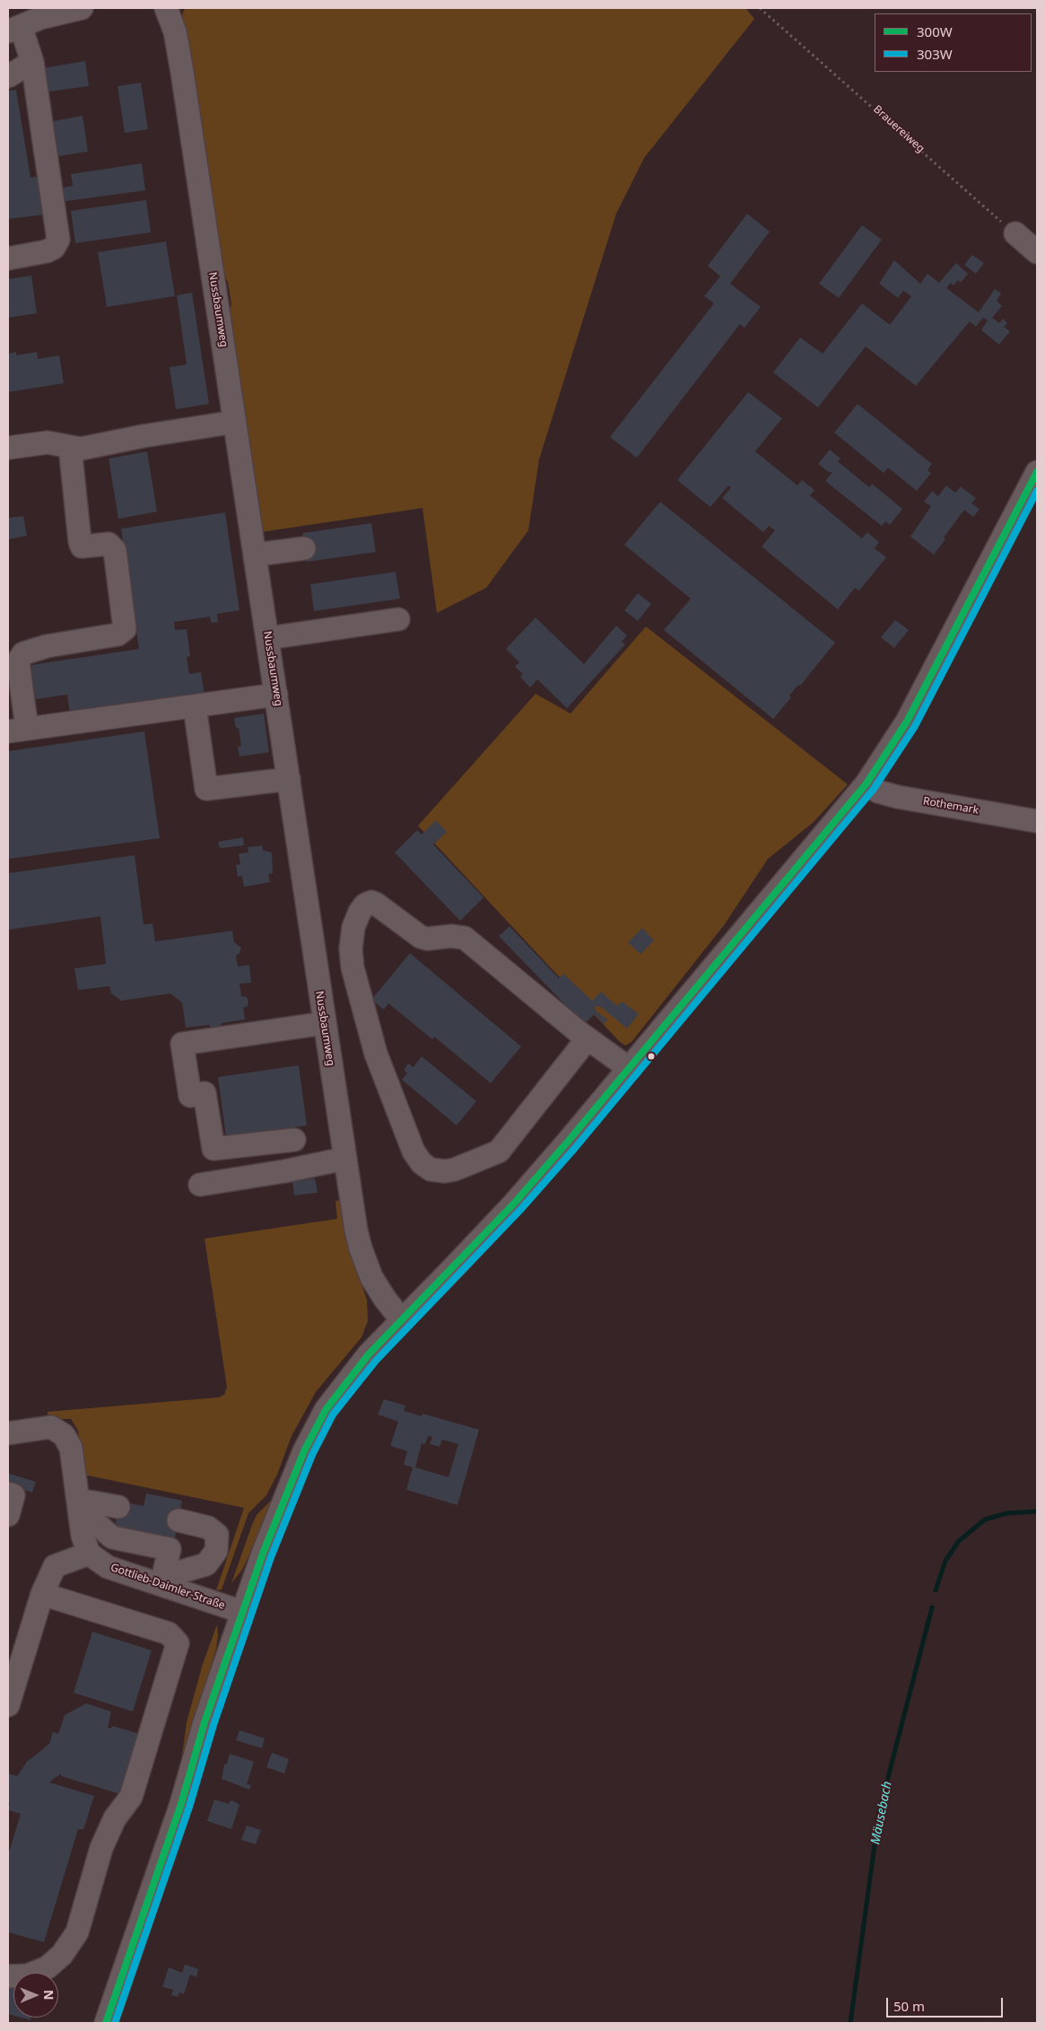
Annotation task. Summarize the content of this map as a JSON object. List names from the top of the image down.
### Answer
{
  "streets": {
    "street": ["Nussbaumweg", "Rothemark", "Gottlieb-Daimler-Straße"],
    "path": ["Brauereiweg"]
  },
  "water": ["Mäusebach"],
  "lines": ["transit line 300W", "transit line 303W"],
  "legend": ["300W", "303W"],
  "scale_bar": "50 m",
  "north": "right"
}
